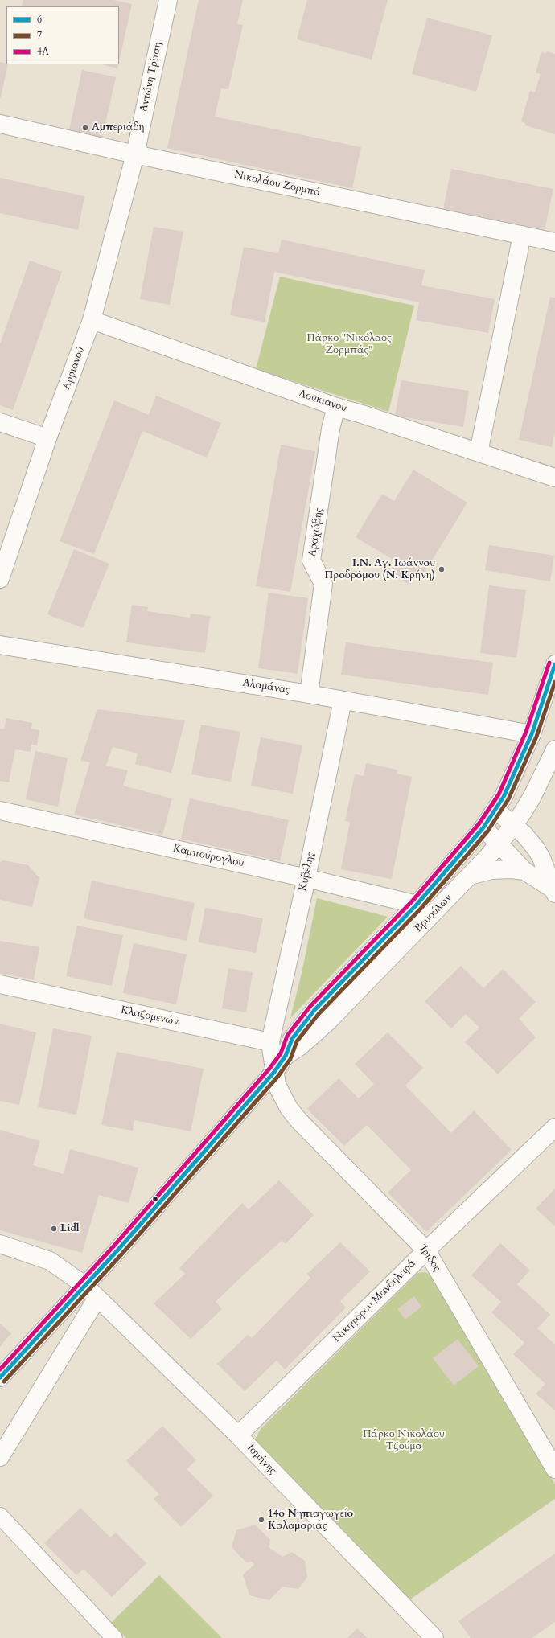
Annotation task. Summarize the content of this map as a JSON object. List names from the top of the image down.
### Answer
{
  "streets": {
    "street": [
      "Αντώνη Τρίτση",
      "Νικολάου Ζορμπά",
      "Αρριανού",
      "Λουκιανού",
      "Αραχώβης",
      "Αλαμάνας",
      "Καμπούρογλου",
      "Κυβέλης",
      "Βρυούλων",
      "Κλαζομενών",
      "Ίριδος",
      "Νικηφόρου Μανδηλαρά",
      "Ισμήνης"
    ]
  },
  "crossings": [
    ["Αντώνη Τρίτση", "Νικολάου Ζορμπά"],
    ["Αντώνη Τρίτση", "Αρριανού"],
    ["Νικολάου Ζορμπά", "Αρριανού"],
    ["Αρριανού", "Λουκιανού"],
    ["Λουκιανού", "Αραχώβης"],
    ["Αραχώβης", "Αλαμάνας"],
    ["Αλαμάνας", "Κυβέλης"],
    ["Αλαμάνας", "Βρυούλων"],
    ["Καμπούρογλου", "Κυβέλης"],
    ["Καμπούρογλου", "Βρυούλων"],
    ["Κυβέλης", "Κλαζομενών"],
    ["Βρυούλων", "Ίριδος"],
    ["Βρυούλων", "Ισμήνης"],
    ["Ίριδος", "Νικηφόρου Μανδηλαρά"],
    ["Νικηφόρου Μανδηλαρά", "Ισμήνης"]
  ],
  "parks": ["Πάρκο \"Νικόλαος Ζορμπάς\"", "Πάρκο Νικολάου Τζούμα"],
  "places": [
    "Αμπεριάδη",
    "Ι.Ν. Αγ. Ιωάννου Προδρόμου (Ν. Κρήνη)",
    "Lidl",
    "14ο Νηπιαγωγείο Καλαμαριάς"
  ],
  "lines": ["transit line 4Α", "transit line 6", "transit line 7"],
  "legend": ["6", "7", "4Α"]
}
